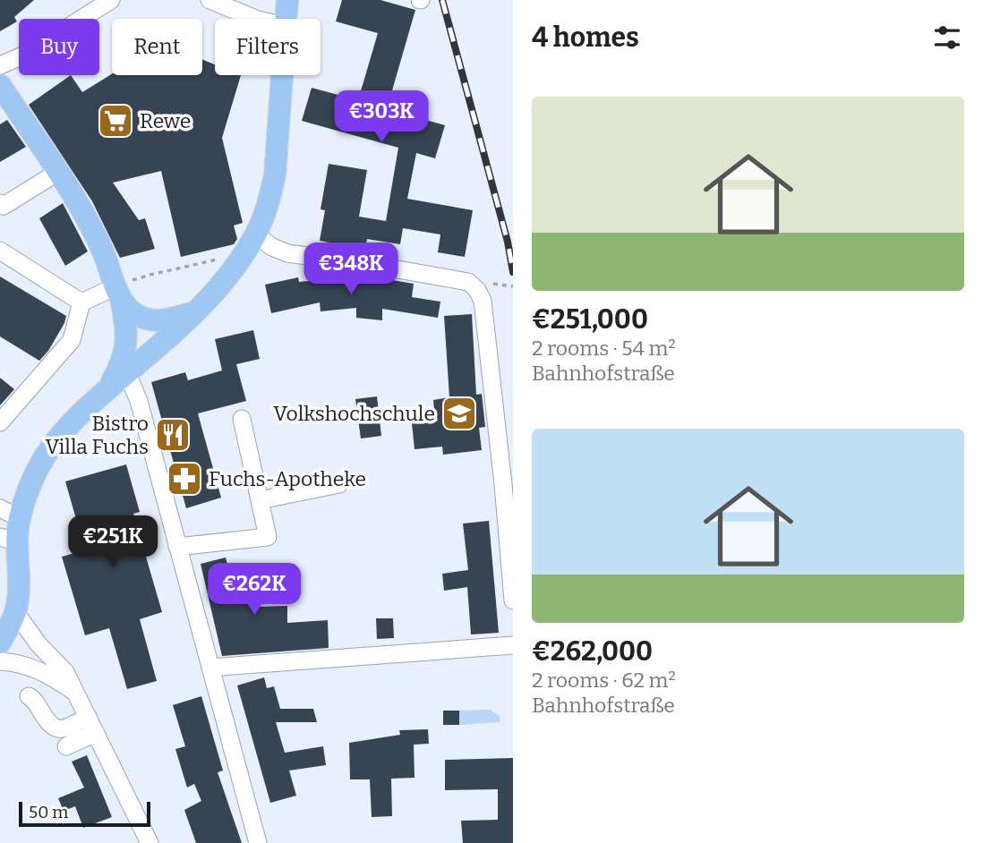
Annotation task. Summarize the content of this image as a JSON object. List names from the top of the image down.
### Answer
{
  "places": {
    "supermarket": ["Rewe"],
    "school or university": ["Volkshochschule"],
    "restaurant": ["Bistro Villa Fuchs"],
    "pharmacy": ["Fuchs-Apotheke"]
  },
  "scale_bar": "50 m",
  "page": {
    "heading": "4 homes",
    "chip": ["Buy", "Rent", "Filters"],
    "list": [
      {
        "name": "€251,000",
        "note": "2 rooms · 54 m² · Bahnhofstraße"
      },
      {
        "name": "€262,000",
        "note": "2 rooms · 62 m² · Bahnhofstraße"
      }
    ],
    "price": [
      "€303K",
      "€348K",
      "€251K",
      "€262K"
    ],
    "scale": "50 m"
  }
}
